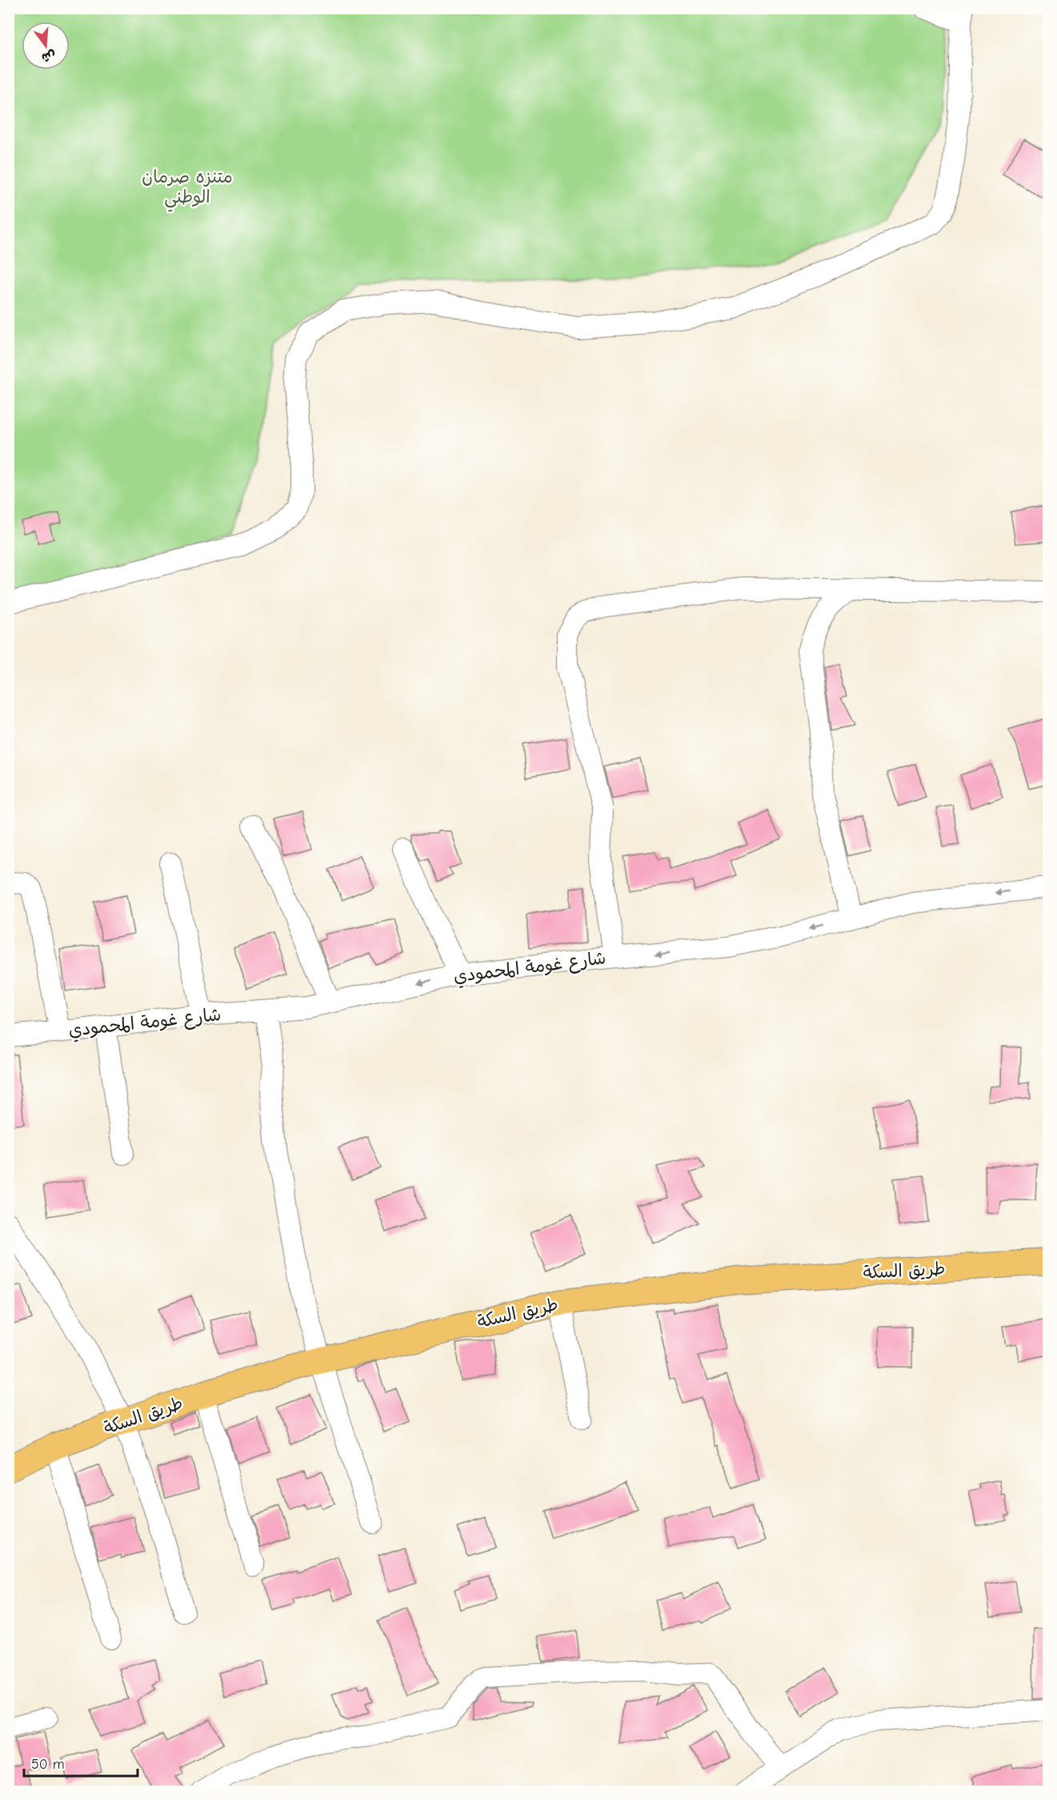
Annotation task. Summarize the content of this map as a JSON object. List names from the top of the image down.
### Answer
{
  "streets": {
    "main road": ["طريق السكة"],
    "street": ["شارع غومة المحمودي"]
  },
  "one_way": ["شارع غومة المحمودي"],
  "parks": ["متنزه صرمان الوطني"],
  "scale_bar": "50 m",
  "north": "bottom"
}
